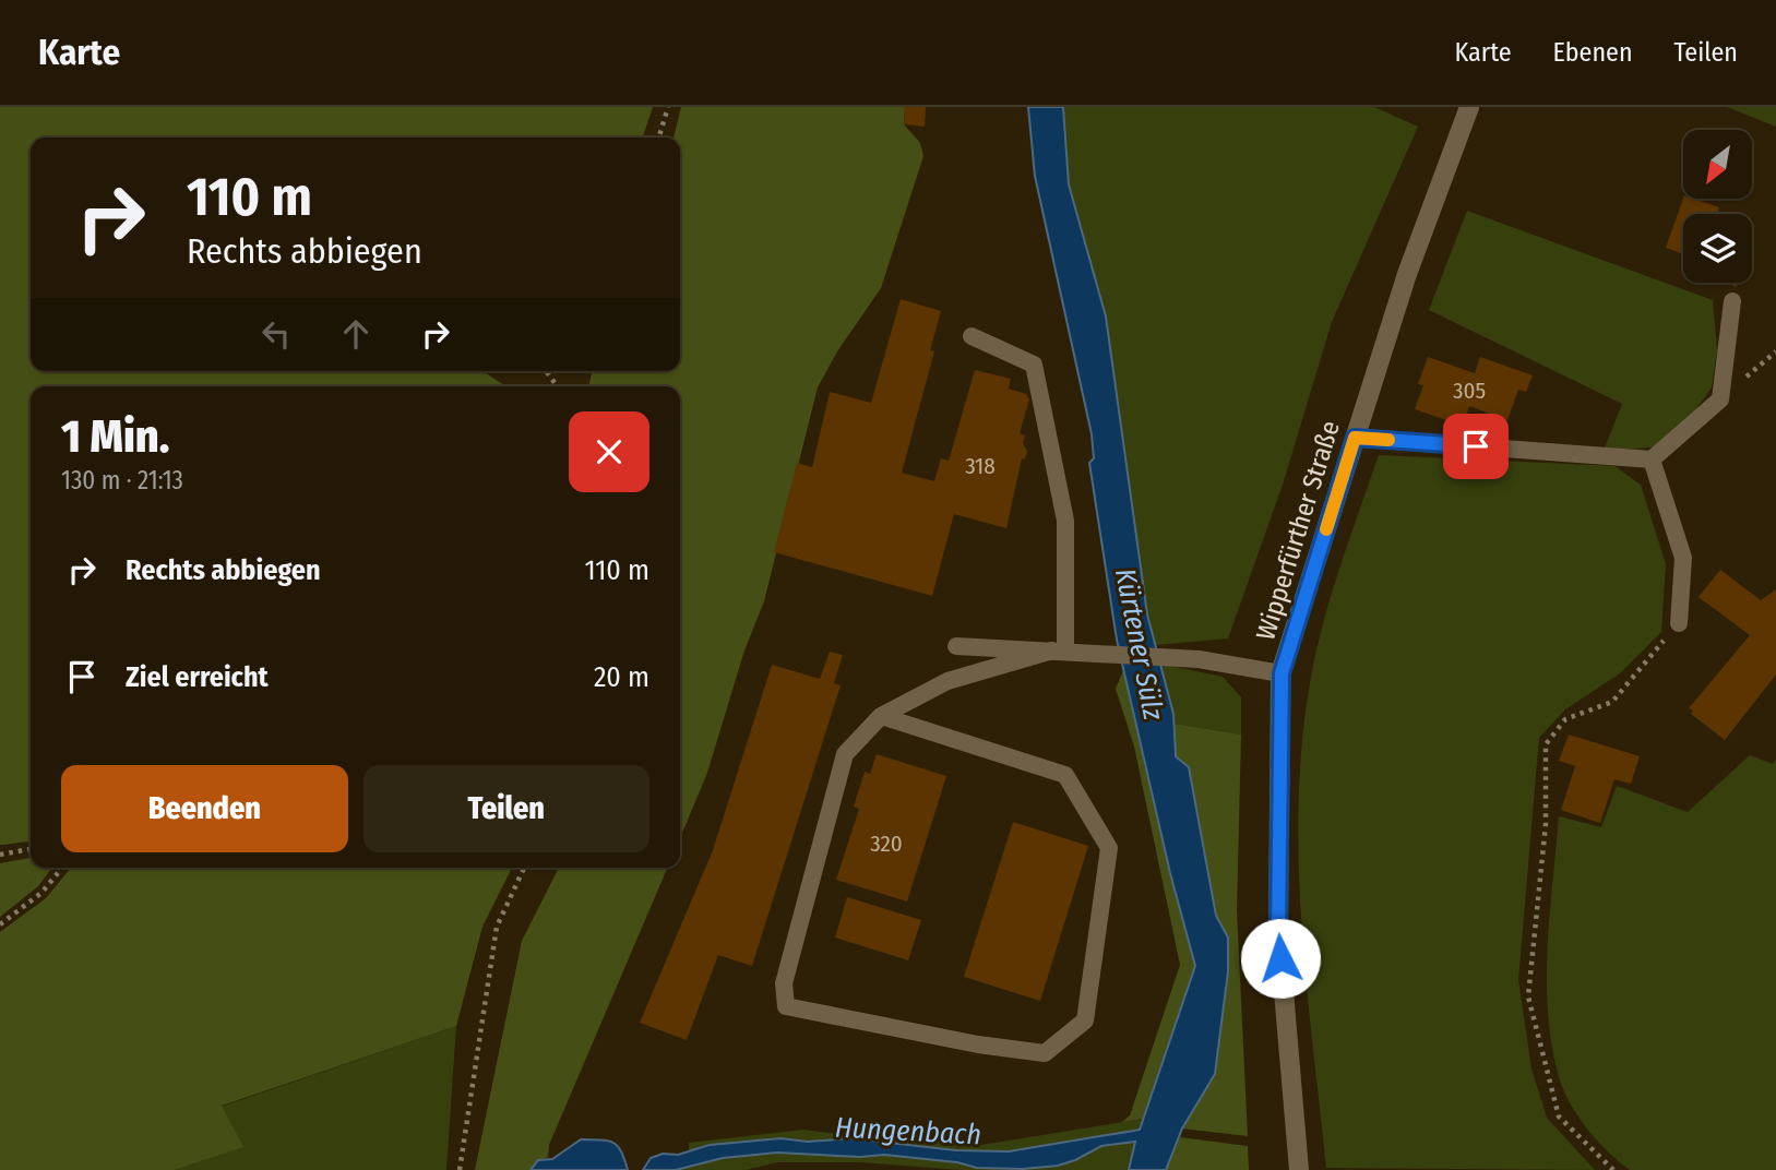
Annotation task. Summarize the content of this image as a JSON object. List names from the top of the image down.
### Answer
{
  "streets": {
    "main road": ["Wipperfürther Straße"]
  },
  "water": ["Kürtener Sülz", "Hungenbach"],
  "house_numbers": ["305", "318", "320"],
  "north": "bottom left",
  "page": {
    "header": "Karte",
    "nav": ["Karte", "Ebenen", "Teilen"],
    "turn": ["110 m", "Rechts abbiegen"],
    "heading": ["1 Min.", "130 m · 21:13"],
    "list": [
      {
        "name": "Rechts abbiegen",
        "value": "110 m"
      },
      {
        "name": "Ziel erreicht",
        "value": "20 m"
      }
    ],
    "buttons": ["Beenden", "Teilen"]
  }
}
